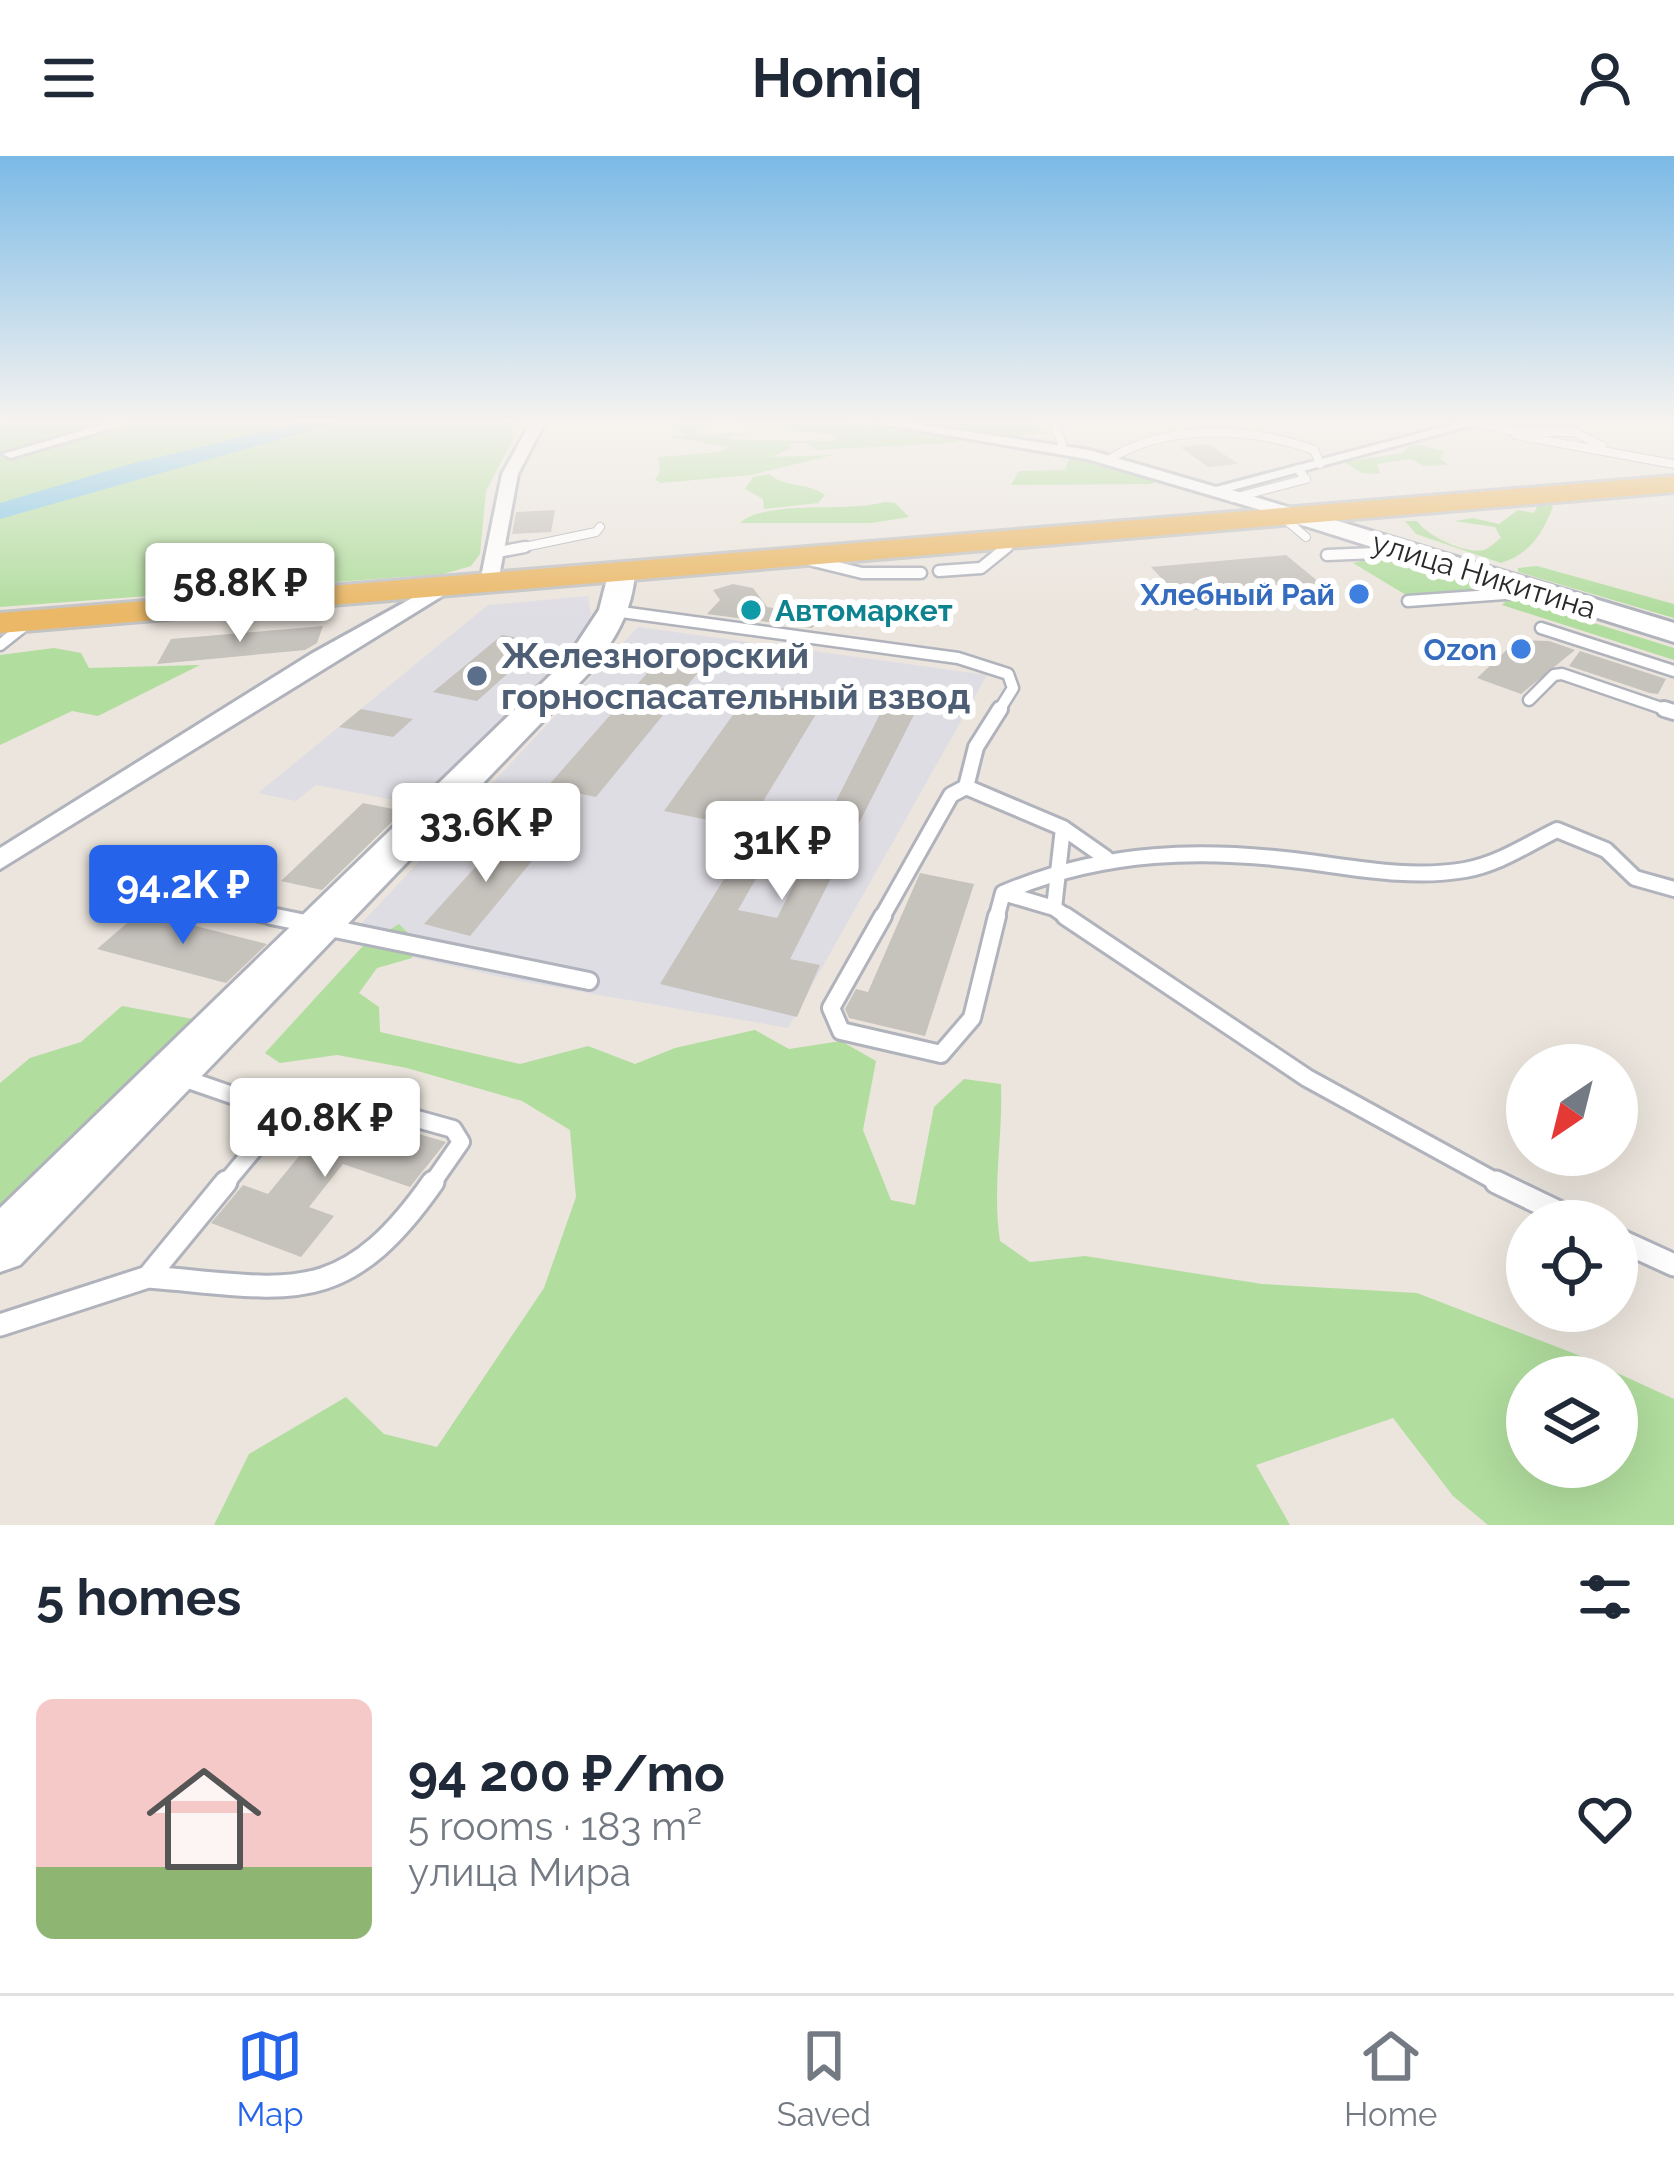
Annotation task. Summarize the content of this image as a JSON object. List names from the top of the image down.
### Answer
{
  "streets": {
    "main road": ["улица Никитина"]
  },
  "places": [
    "Хлебный Рай",
    "Автомаркет",
    "Ozon",
    "Железногорский горноспасательный взвод"
  ],
  "north": "bottom left",
  "page": {
    "header": "Homiq",
    "price": [
      "58.8K ₽",
      "33.6K ₽",
      "31K ₽",
      "94.2K ₽",
      "40.8K ₽"
    ],
    "heading": "5 homes",
    "list": [
      {
        "name": "94 200 ₽/mo",
        "note": "5 rooms · 183 m² · улица Мира"
      }
    ],
    "tabs": ["Map", "Saved", "Home"]
  }
}
